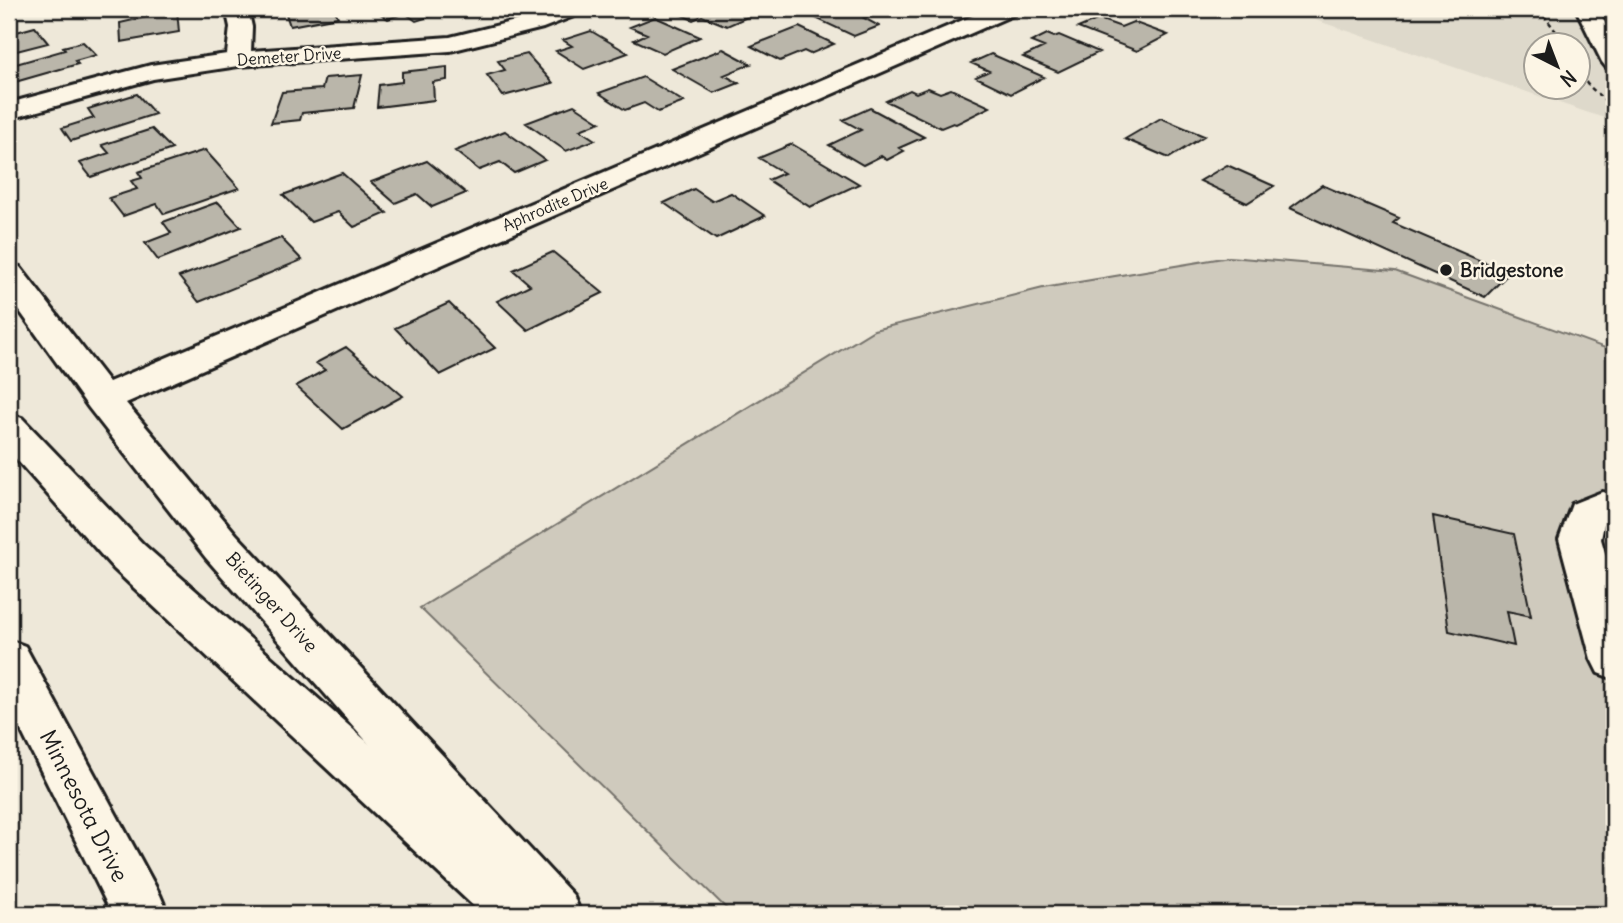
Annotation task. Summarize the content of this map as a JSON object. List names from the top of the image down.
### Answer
{
  "streets": {
    "main road": [
      "Demeter Drive",
      "Aphrodite Drive",
      "Bietinger Drive",
      "Minnesota Drive"
    ]
  },
  "crossings": [
    ["Aphrodite Drive", "Bietinger Drive"]
  ],
  "places": ["Bridgestone"],
  "north": "bottom right"
}
